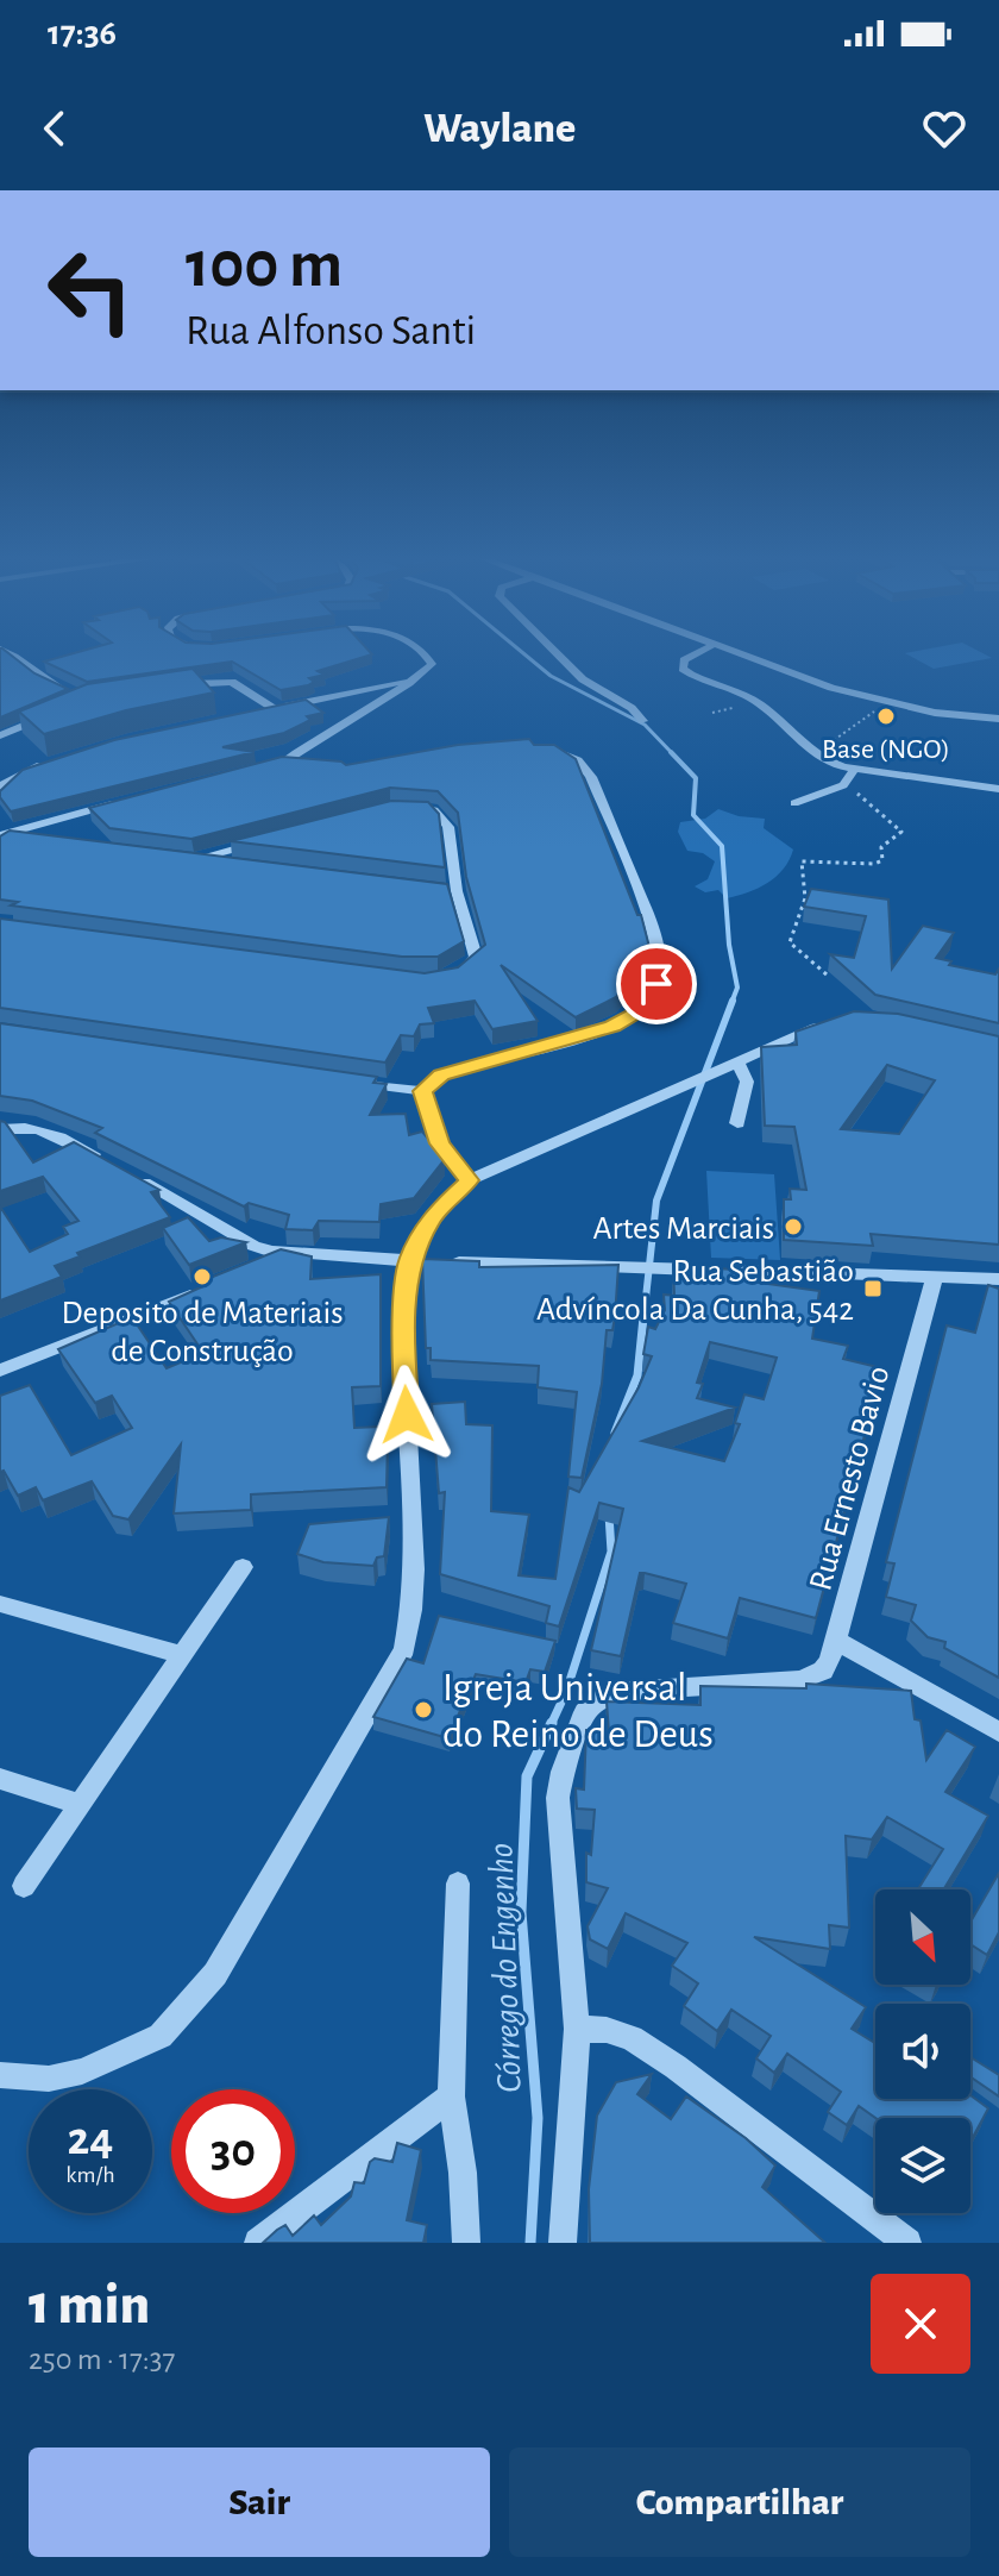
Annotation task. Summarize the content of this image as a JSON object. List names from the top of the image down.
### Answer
{
  "streets": {
    "street": ["Rua Ernesto Bavio"]
  },
  "water": ["Córrego do Engenho"],
  "places": {
    "other": [
      "Base (NGO)",
      "Artes Marciais",
      "Deposito de Materiais de Construção",
      "Igreja Universal do Reino de Deus"
    ],
    "transit": ["Rua Sebastião Advíncola Da Cunha, 542"]
  },
  "north": "bottom right",
  "page": {
    "status": "17:36",
    "header": "Waylane",
    "turn": ["100 m", "Rua Alfonso Santi"],
    "speed": "24 km/h",
    "limit": "30",
    "heading": ["1 min", "250 m · 17:37"],
    "buttons": ["Sair", "Compartilhar"]
  }
}
